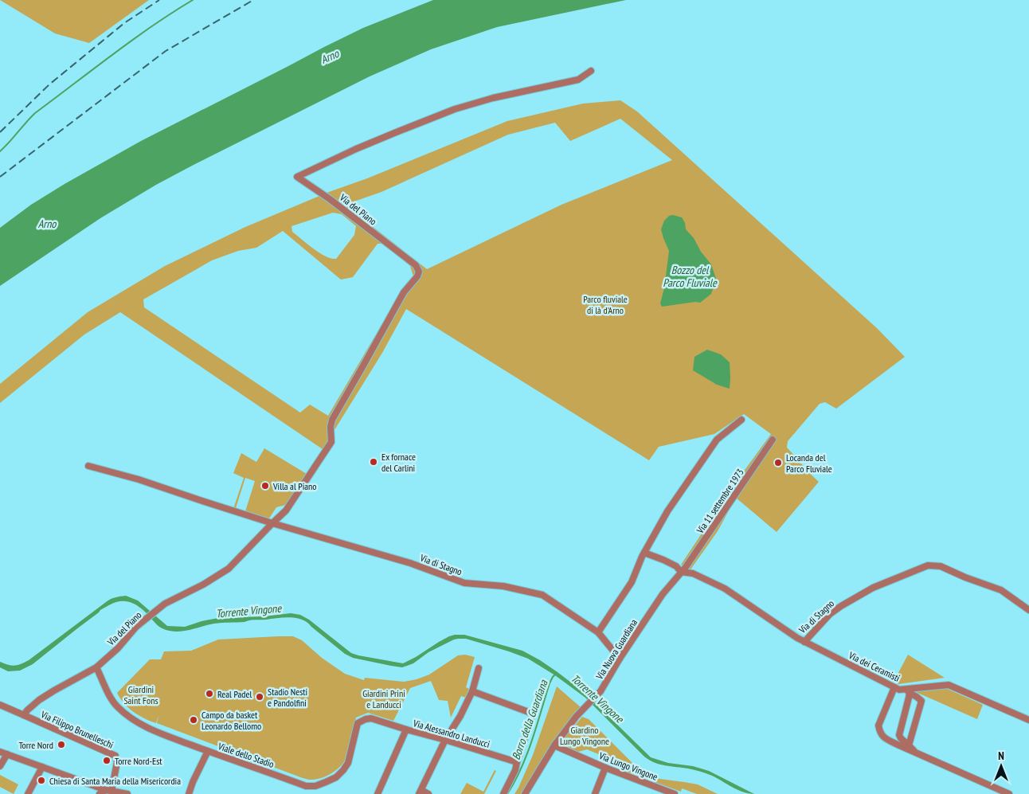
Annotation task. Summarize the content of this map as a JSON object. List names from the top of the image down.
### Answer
{
  "streets": {
    "street": [
      "Via del Piano",
      "Via 11 settembre 1973",
      "Via di Stagno",
      "Via Nuova Guardiana",
      "Via dei Ceramisti",
      "Via Filippo Brunelleschi",
      "Via Alessandro Landucci",
      "Viale dello Stadio",
      "Via Lungo Vingone"
    ]
  },
  "crossings": [
    ["Via del Piano", "Via di Stagno"],
    ["Via del Piano", "Via Filippo Brunelleschi"],
    ["Via del Piano", "Viale dello Stadio"],
    ["Via 11 settembre 1973", "Via di Stagno"],
    ["Via 11 settembre 1973", "Via Nuova Guardiana"],
    ["Via di Stagno", "Via Nuova Guardiana"],
    ["Via di Stagno", "Via dei Ceramisti"],
    ["Via Nuova Guardiana", "Via Lungo Vingone"],
    ["Via Alessandro Landucci", "Viale dello Stadio"]
  ],
  "water": [
    "Arno",
    "Bozzo del Parco Fluviale",
    "Torrente Vingone",
    "Borro della Guardiana"
  ],
  "parks": [
    "Parco fluviale di là d'Arno",
    "Giardini Saint Fons",
    "Giardini Prini e Landucci",
    "Giardino Lungo Vingone"
  ],
  "places": [
    "Ex fornace del Carlini",
    "Locanda del Parco Fluviale",
    "Villa al Piano",
    "Real Padel",
    "Stadio Nesti e Pandolfini",
    "Campo da basket Leonardo Bellomo",
    "Torre Nord",
    "Torre Nord-Est",
    "Chiesa di Santa Maria della Misericordia"
  ],
  "north": "top"
}
